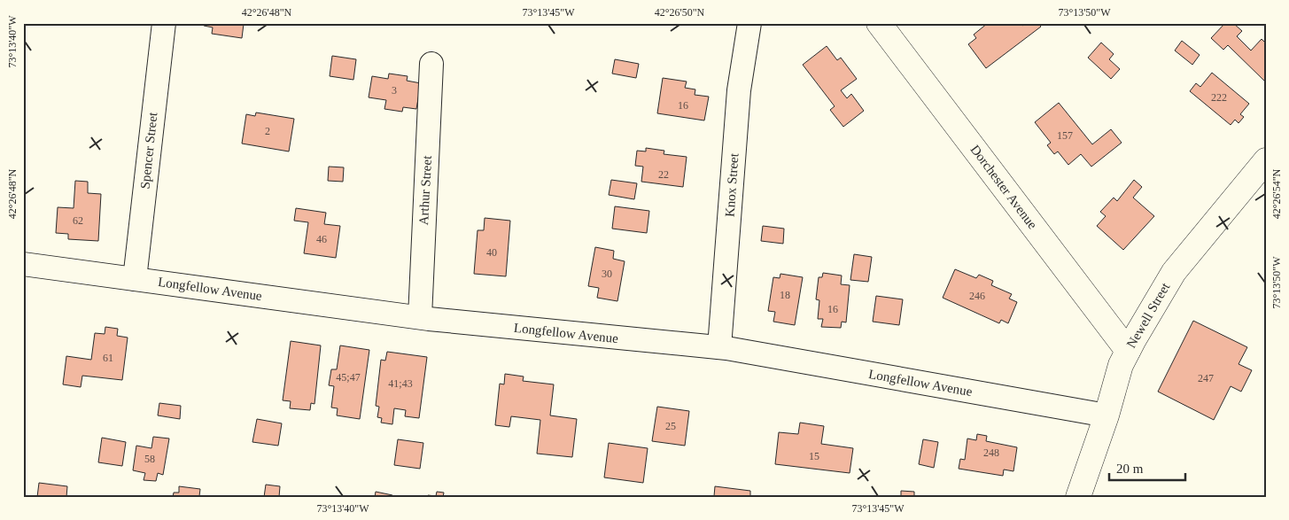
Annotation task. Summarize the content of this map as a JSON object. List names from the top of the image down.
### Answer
{
  "streets": {
    "street": [
      "Spencer Street",
      "Knox Street",
      "Dorchester Avenue",
      "Arthur Street",
      "Longfellow Avenue",
      "Newell Street"
    ]
  },
  "crossings": [
    ["Spencer Street", "Longfellow Avenue"],
    ["Knox Street", "Longfellow Avenue"],
    ["Dorchester Avenue", "Newell Street"],
    ["Arthur Street", "Longfellow Avenue"],
    ["Longfellow Avenue", "Newell Street"]
  ],
  "house_numbers": [
    "3",
    "222",
    "16",
    "2",
    "157",
    "22",
    "62",
    "46",
    "40",
    "30",
    "18",
    "246",
    "16",
    "61",
    "45;47",
    "247",
    "41;43",
    "25",
    "248",
    "15",
    "58"
  ],
  "scale_bar": "20 m",
  "coordinates": [
    "42°26'48\"N",
    "73°13'45\"W",
    "42°26'50\"N",
    "73°13'50\"W",
    "73°13'40\"W",
    "42°26'54\"N"
  ]
}
